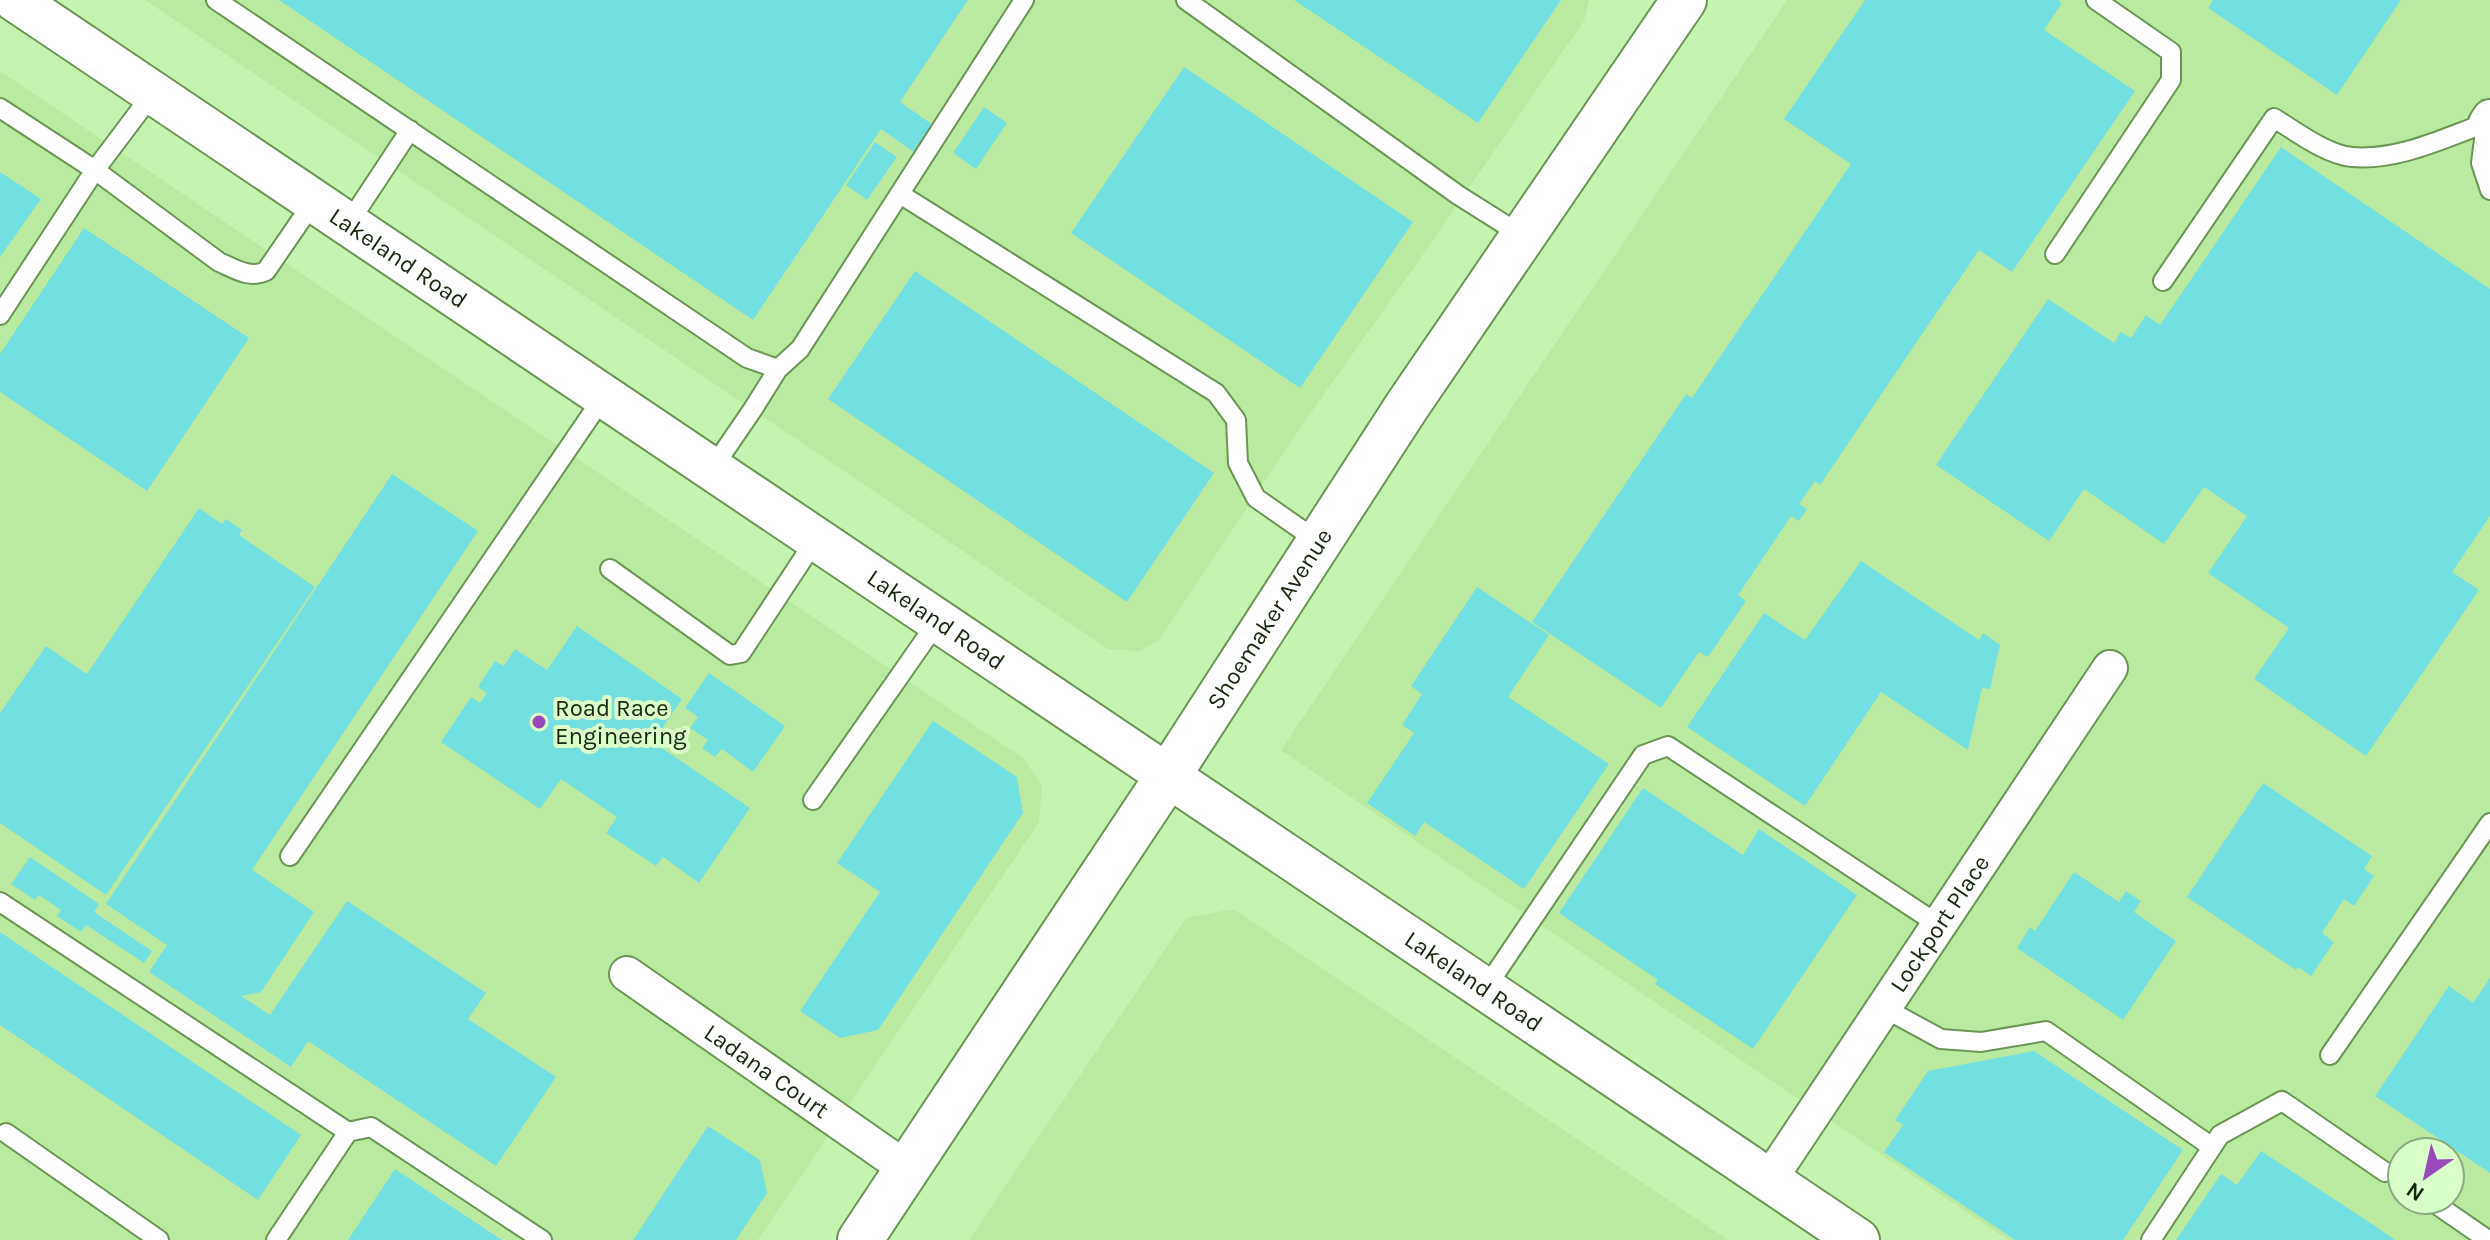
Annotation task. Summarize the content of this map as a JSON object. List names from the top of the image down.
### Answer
{
  "streets": {
    "main road": ["Shoemaker Avenue"],
    "street": ["Lakeland Road", "Lockport Place", "Ladana Court"]
  },
  "crossings": [
    ["Lakeland Road", "Shoemaker Avenue"],
    ["Lakeland Road", "Lockport Place"],
    ["Shoemaker Avenue", "Ladana Court"]
  ],
  "places": ["Road Race Engineering"],
  "north": "bottom left"
}
